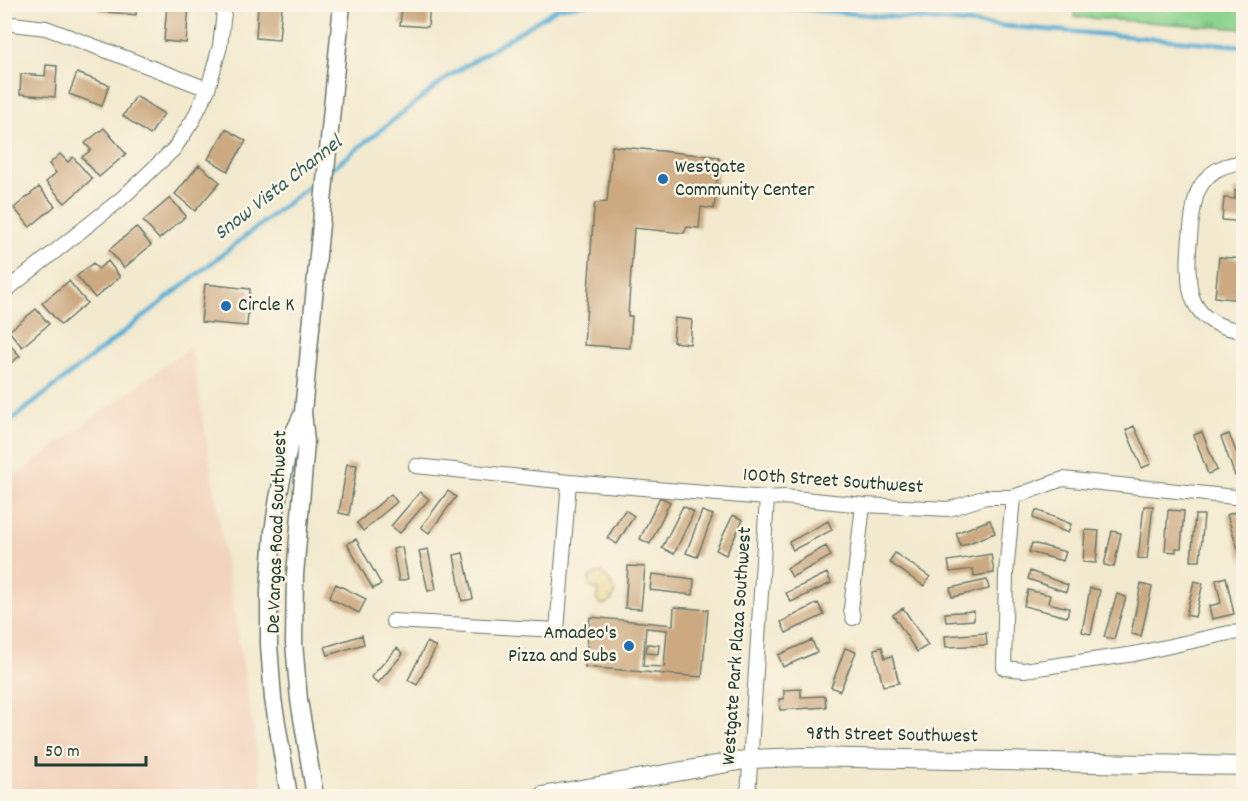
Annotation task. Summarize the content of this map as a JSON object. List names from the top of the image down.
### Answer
{
  "streets": {
    "main road": ["98th Street Southwest"],
    "street": ["100th Street Southwest", "De Vargas Road Southwest", "Westgate Park Plaza Southwest"]
  },
  "crossings": [
    ["100th Street Southwest", "Westgate Park Plaza Southwest"],
    ["Westgate Park Plaza Southwest", "98th Street Southwest"]
  ],
  "water": ["Snow Vista Channel"],
  "places": ["Westgate Community Center", "Circle K", "Amadeo's Pizza and Subs"],
  "scale_bar": "50 m"
}
